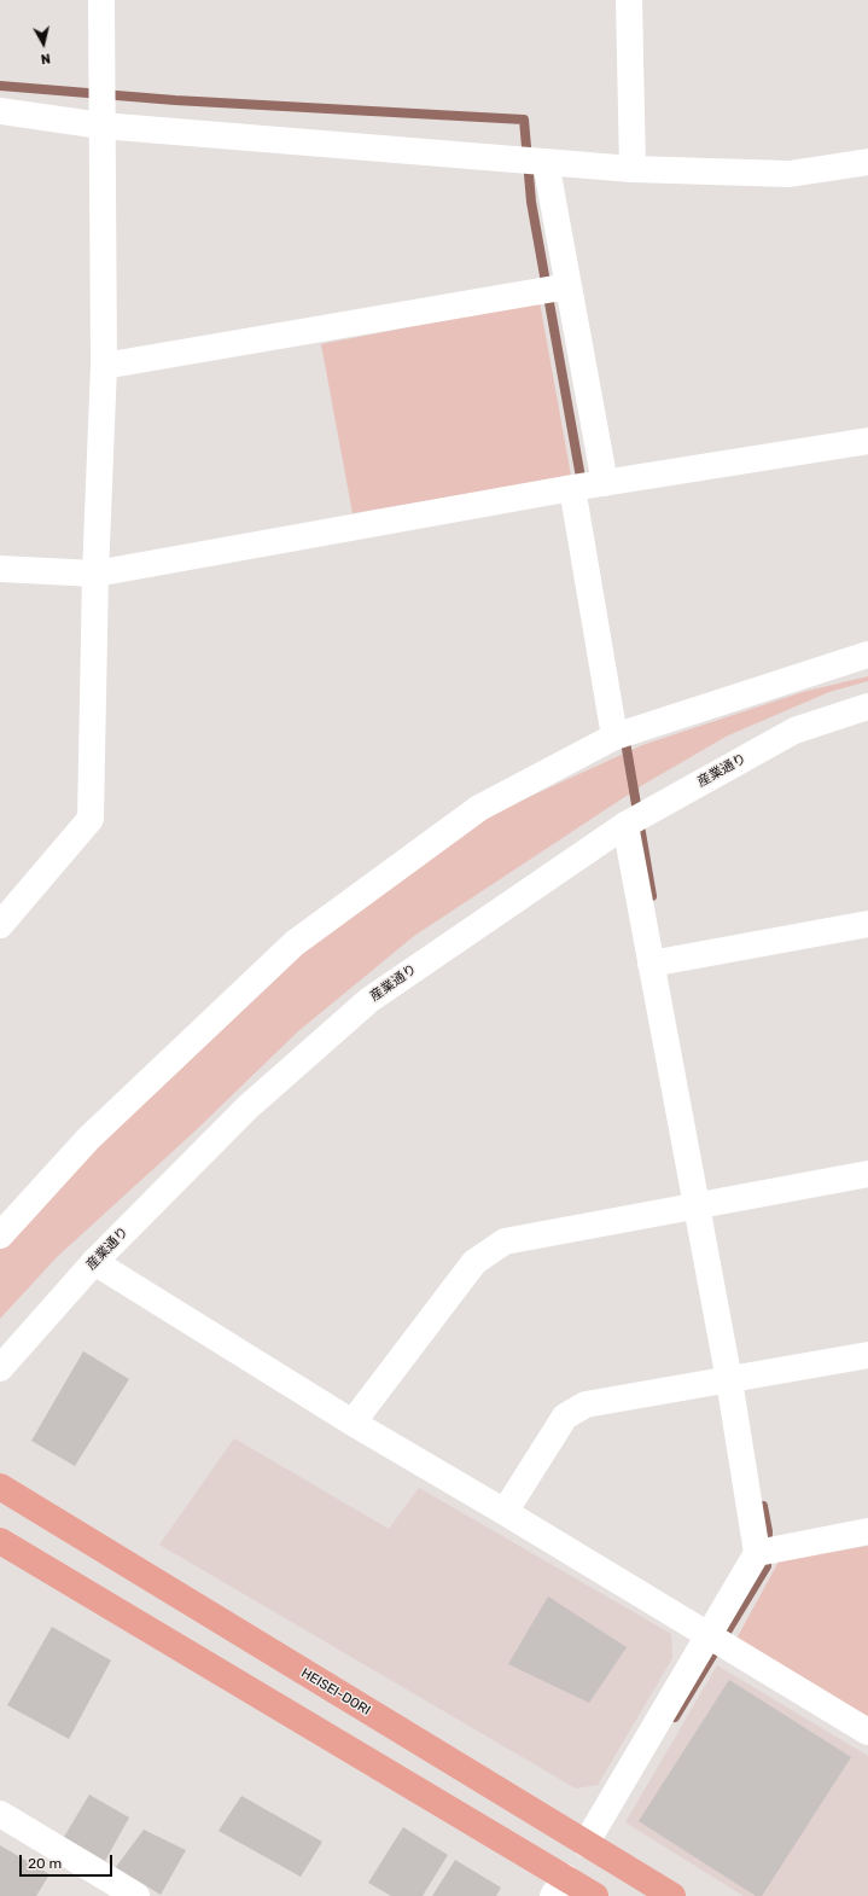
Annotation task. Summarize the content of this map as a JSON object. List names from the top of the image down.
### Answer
{
  "streets": {
    "main road": ["HEISEI-DORI"],
    "street": ["産業通り"]
  },
  "scale_bar": "20 m",
  "north": "bottom"
}
